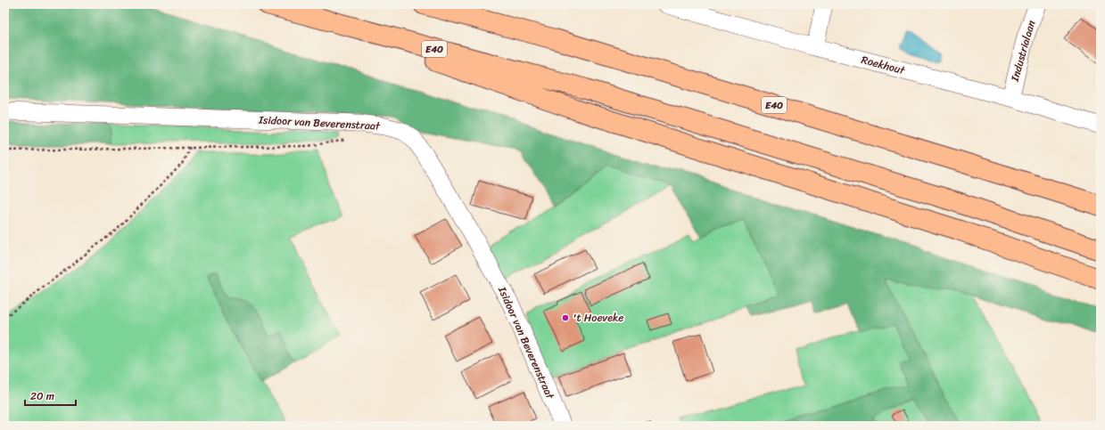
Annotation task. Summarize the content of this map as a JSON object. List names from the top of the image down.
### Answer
{
  "streets": {
    "highway": ["E40"],
    "street": ["Industrialaan", "Roekhout", "Isidoor van Beverenstraat"]
  },
  "crossings": [
    ["Industrialaan", "Roekhout"]
  ],
  "places": ["'t Hoeveke"],
  "scale_bar": "20 m"
}
